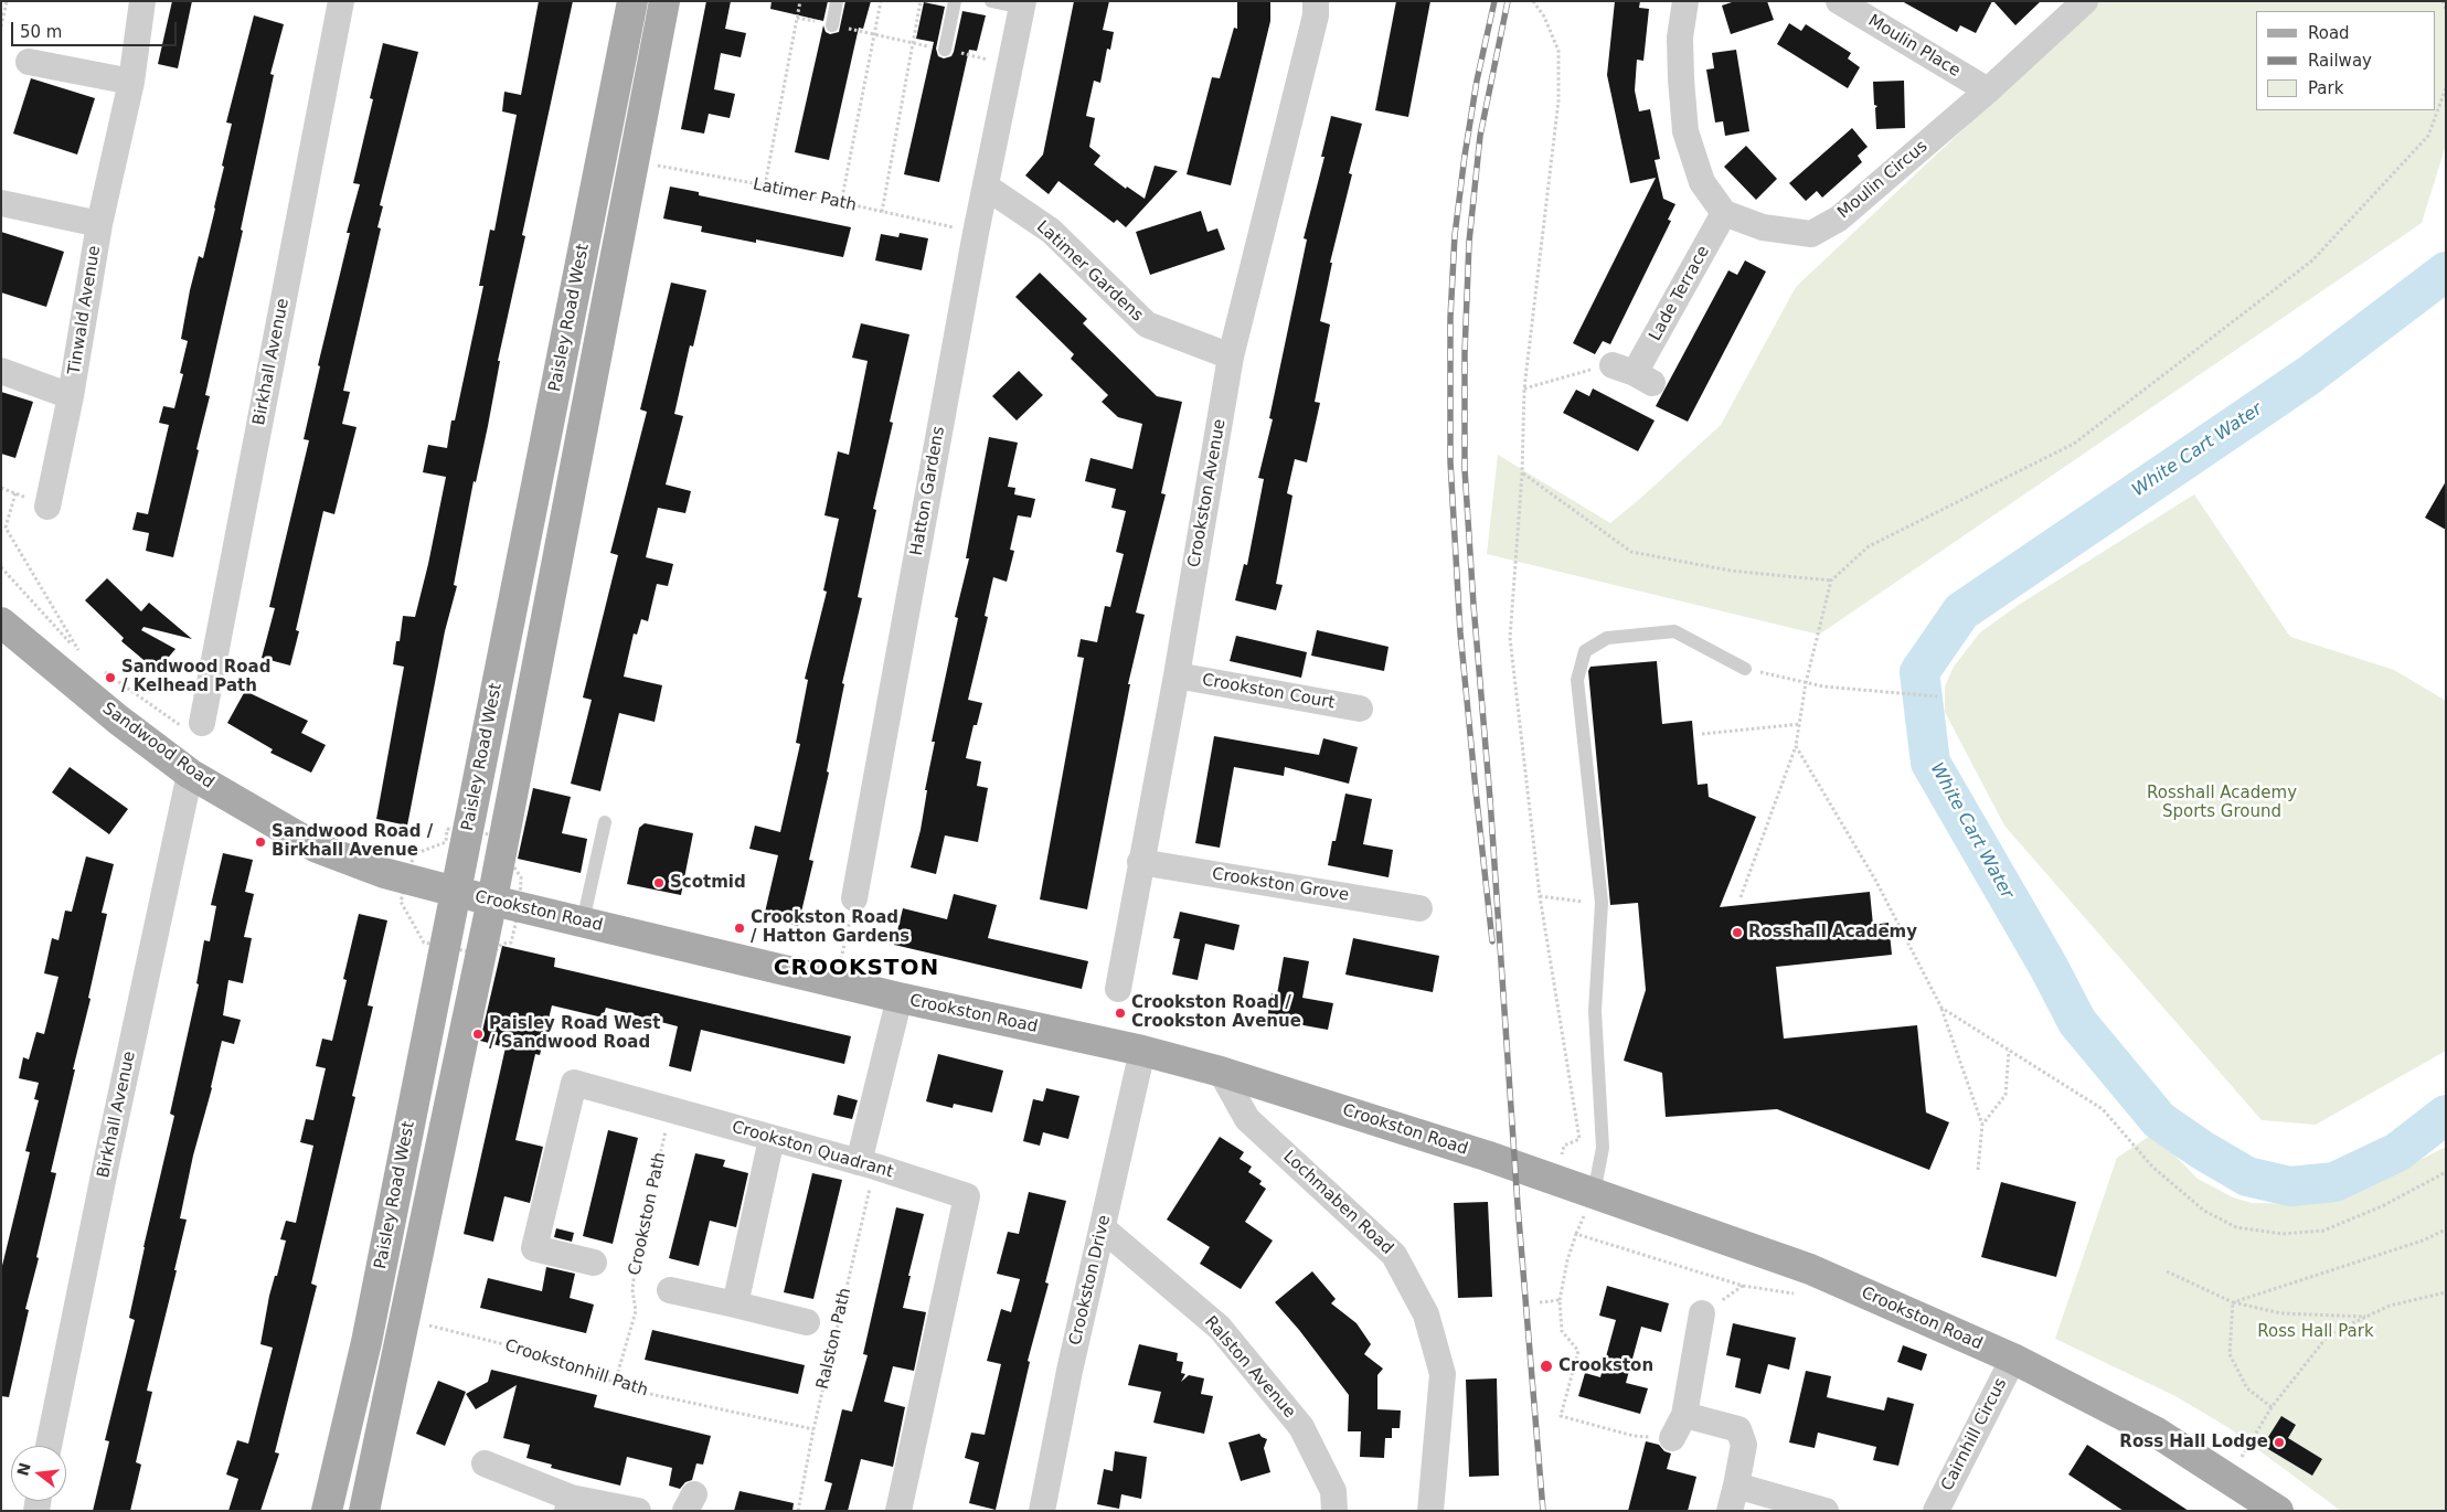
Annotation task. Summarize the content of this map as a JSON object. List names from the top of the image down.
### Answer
{
  "streets": {
    "main road": ["Paisley Road West", "Sandwood Road", "Crookston Road"],
    "street": [
      "Moulin Place",
      "Moulin Circus",
      "Latimer Gardens",
      "Lade Terrace",
      "Tinwald Avenue",
      "Birkhall Avenue",
      "Hatton Gardens",
      "Crookston Avenue",
      "Crookston Court",
      "Crookston Grove",
      "Crookston Quadrant",
      "Lochmaben Road",
      "Crookston Drive",
      "Ralston Avenue",
      "Cairnhill Circus"
    ],
    "path": [
      "Latimer Path",
      "Crookston Path",
      "Ralston Path",
      "Crookstonhill Path"
    ]
  },
  "crossings": [
    ["Moulin Place", "Moulin Circus"],
    ["Moulin Circus", "Lade Terrace"],
    ["Latimer Path", "Paisley Road West"],
    ["Latimer Path", "Hatton Gardens"],
    ["Latimer Gardens", "Hatton Gardens"],
    ["Latimer Gardens", "Crookston Avenue"],
    ["Paisley Road West", "Sandwood Road"],
    ["Paisley Road West", "Crookston Road"],
    ["Paisley Road West", "Crookstonhill Path"],
    ["Birkhall Avenue", "Sandwood Road"],
    ["Crookston Avenue", "Crookston Court"],
    ["Crookston Avenue", "Crookston Grove"],
    ["Sandwood Road", "Crookston Road"],
    ["Crookston Road", "Lochmaben Road"],
    ["Crookston Road", "Crookston Drive"],
    ["Crookston Road", "Cairnhill Circus"],
    ["Crookston Quadrant", "Crookston Path"],
    ["Crookston Quadrant", "Ralston Path"],
    ["Crookston Path", "Crookstonhill Path"],
    ["Crookston Drive", "Ralston Avenue"],
    ["Ralston Path", "Crookstonhill Path"]
  ],
  "districts": ["CROOKSTON"],
  "water": ["White Cart Water"],
  "parks": ["Rosshall Academy Sports Ground", "Ross Hall Park"],
  "places": [
    "Sandwood Road / Kelhead Path",
    "Sandwood Road / Birkhall Avenue",
    "Scotmid",
    "Crookston Road / Hatton Gardens",
    "Rosshall Academy",
    "Crookston Road / Crookston Avenue",
    "Paisley Road West / Sandwood Road",
    "Crookston",
    "Ross Hall Lodge"
  ],
  "legend": ["Road", "Railway", "Park"],
  "scale_bar": "50 m",
  "north": "left"
}
